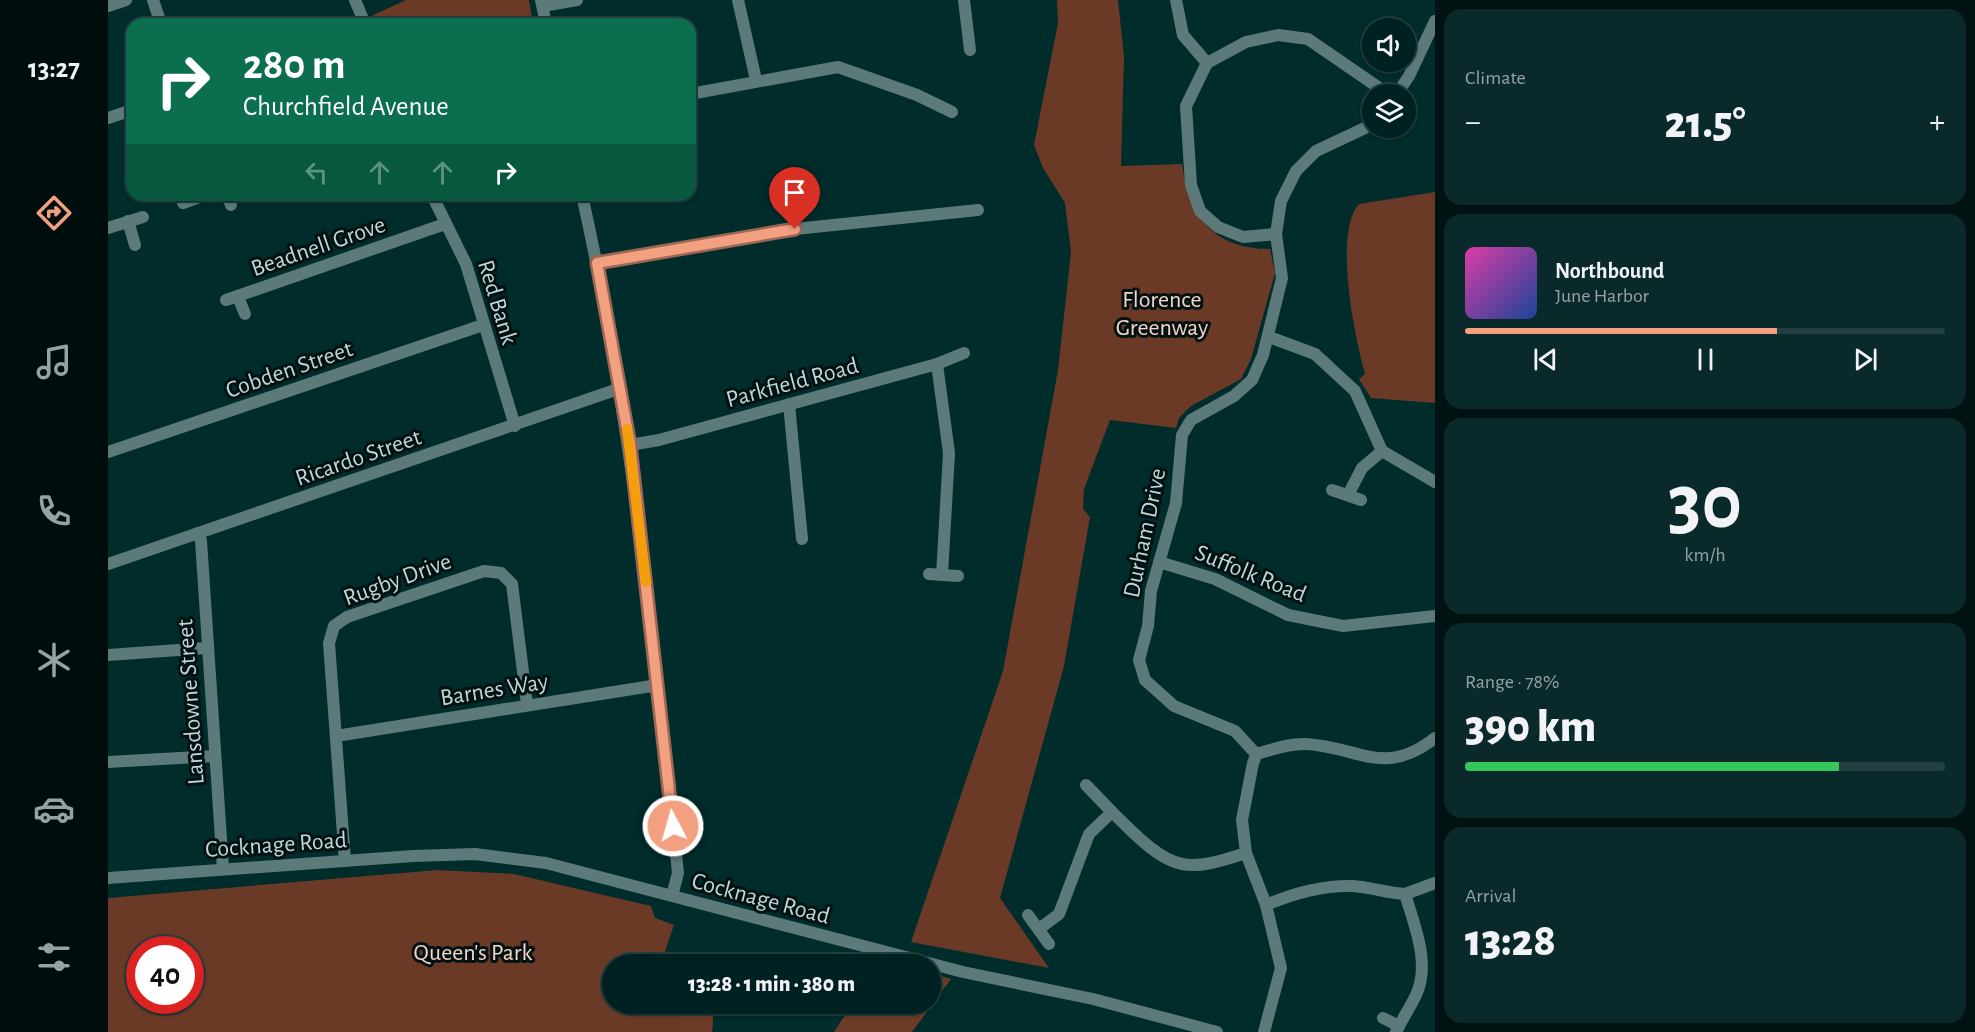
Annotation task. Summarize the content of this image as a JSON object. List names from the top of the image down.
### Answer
{
  "streets": {
    "street": [
      "Beadnell Grove",
      "Red Bank",
      "Cobden Street",
      "Parkfield Road",
      "Ricardo Street",
      "Durham Drive",
      "Suffolk Road",
      "Rugby Drive",
      "Barnes Way",
      "Lansdowne Street",
      "Cocknage Road"
    ]
  },
  "crossings": [
    ["Beadnell Grove", "Red Bank"],
    ["Red Bank", "Cobden Street"],
    ["Red Bank", "Ricardo Street"],
    ["Ricardo Street", "Lansdowne Street"],
    ["Durham Drive", "Suffolk Road"],
    ["Rugby Drive", "Barnes Way"],
    ["Rugby Drive", "Cocknage Road"],
    ["Lansdowne Street", "Cocknage Road"]
  ],
  "parks": ["Florence Greenway", "Queen's Park"],
  "page": {
    "tabs": "13:27",
    "tile": [
      "Climate",
      ["30", "km/h"],
      ["Range · 78%", "390 km"],
      ["Arrival", "13:28"]
    ],
    "turn": ["280 m", "Churchfield Avenue"],
    "heat": ["−", "21.5°", "+"],
    "song": ["Northbound", "June Harbor"],
    "limit": "40",
    "trip": "13:28 · 1 min · 380 m"
  }
}
